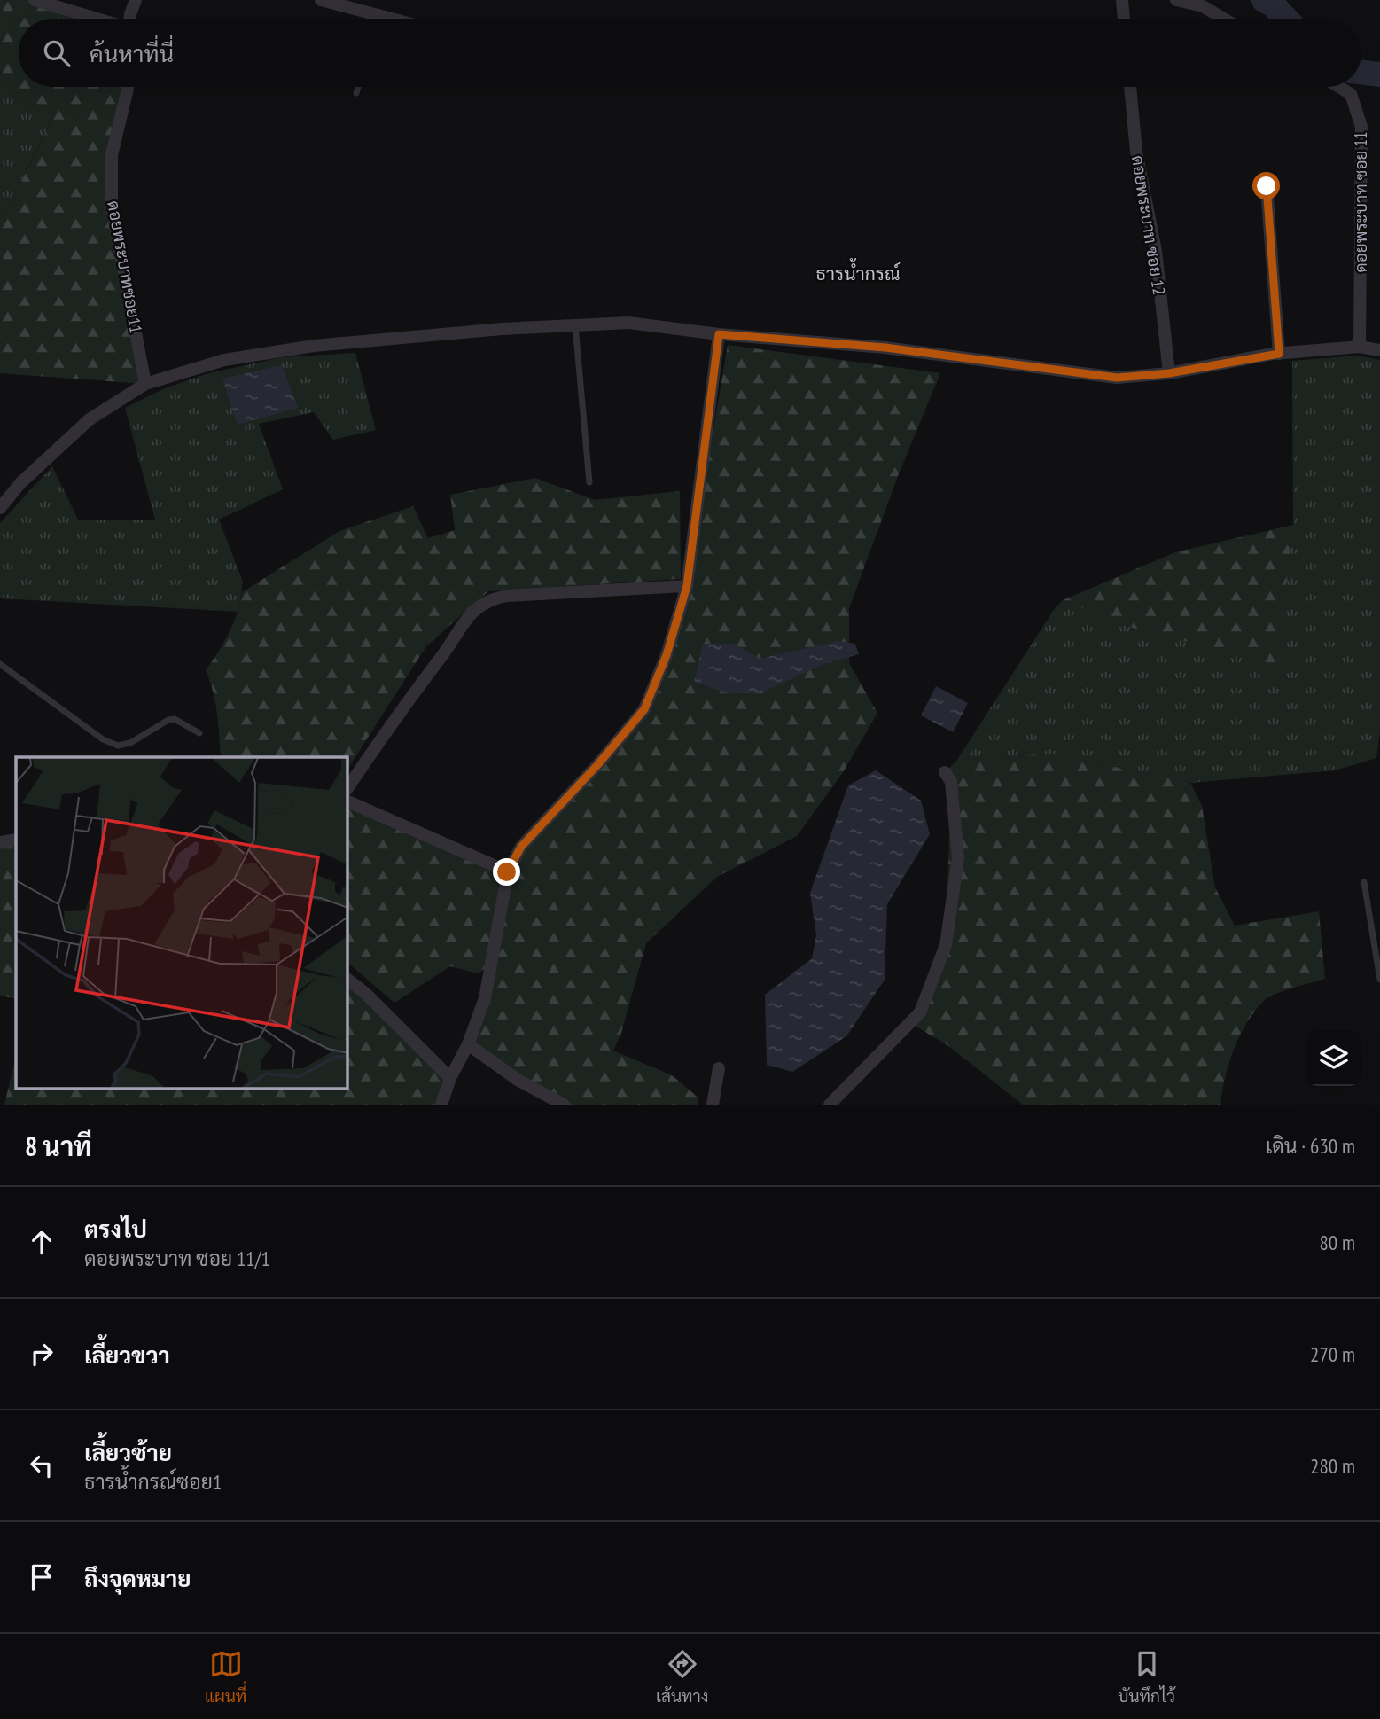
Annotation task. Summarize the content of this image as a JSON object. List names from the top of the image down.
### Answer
{
  "streets": {
    "street": ["ดอยพระบาท ซอย 11", "ดอยพระบาท ซอย 12", "ดอยพระบาทซอย11"]
  },
  "districts": ["ธารน้ำกรณ์"],
  "page": {
    "search": "ค้นหาที่นี่",
    "heading": ["8 นาที", "เดิน · 630 m"],
    "list": [
      ["ตรงไป", "ดอยพระบาท ซอย 11/1", "80 m"],
      ["เลี้ยวขวา", "270 m"],
      ["เลี้ยวซ้าย", "ธารน้ำกรณ์ซอย1", "280 m"],
      "ถึงจุดหมาย"
    ],
    "nav": ["แผนที่", "เส้นทาง", "บันทึกไว้"]
  }
}
